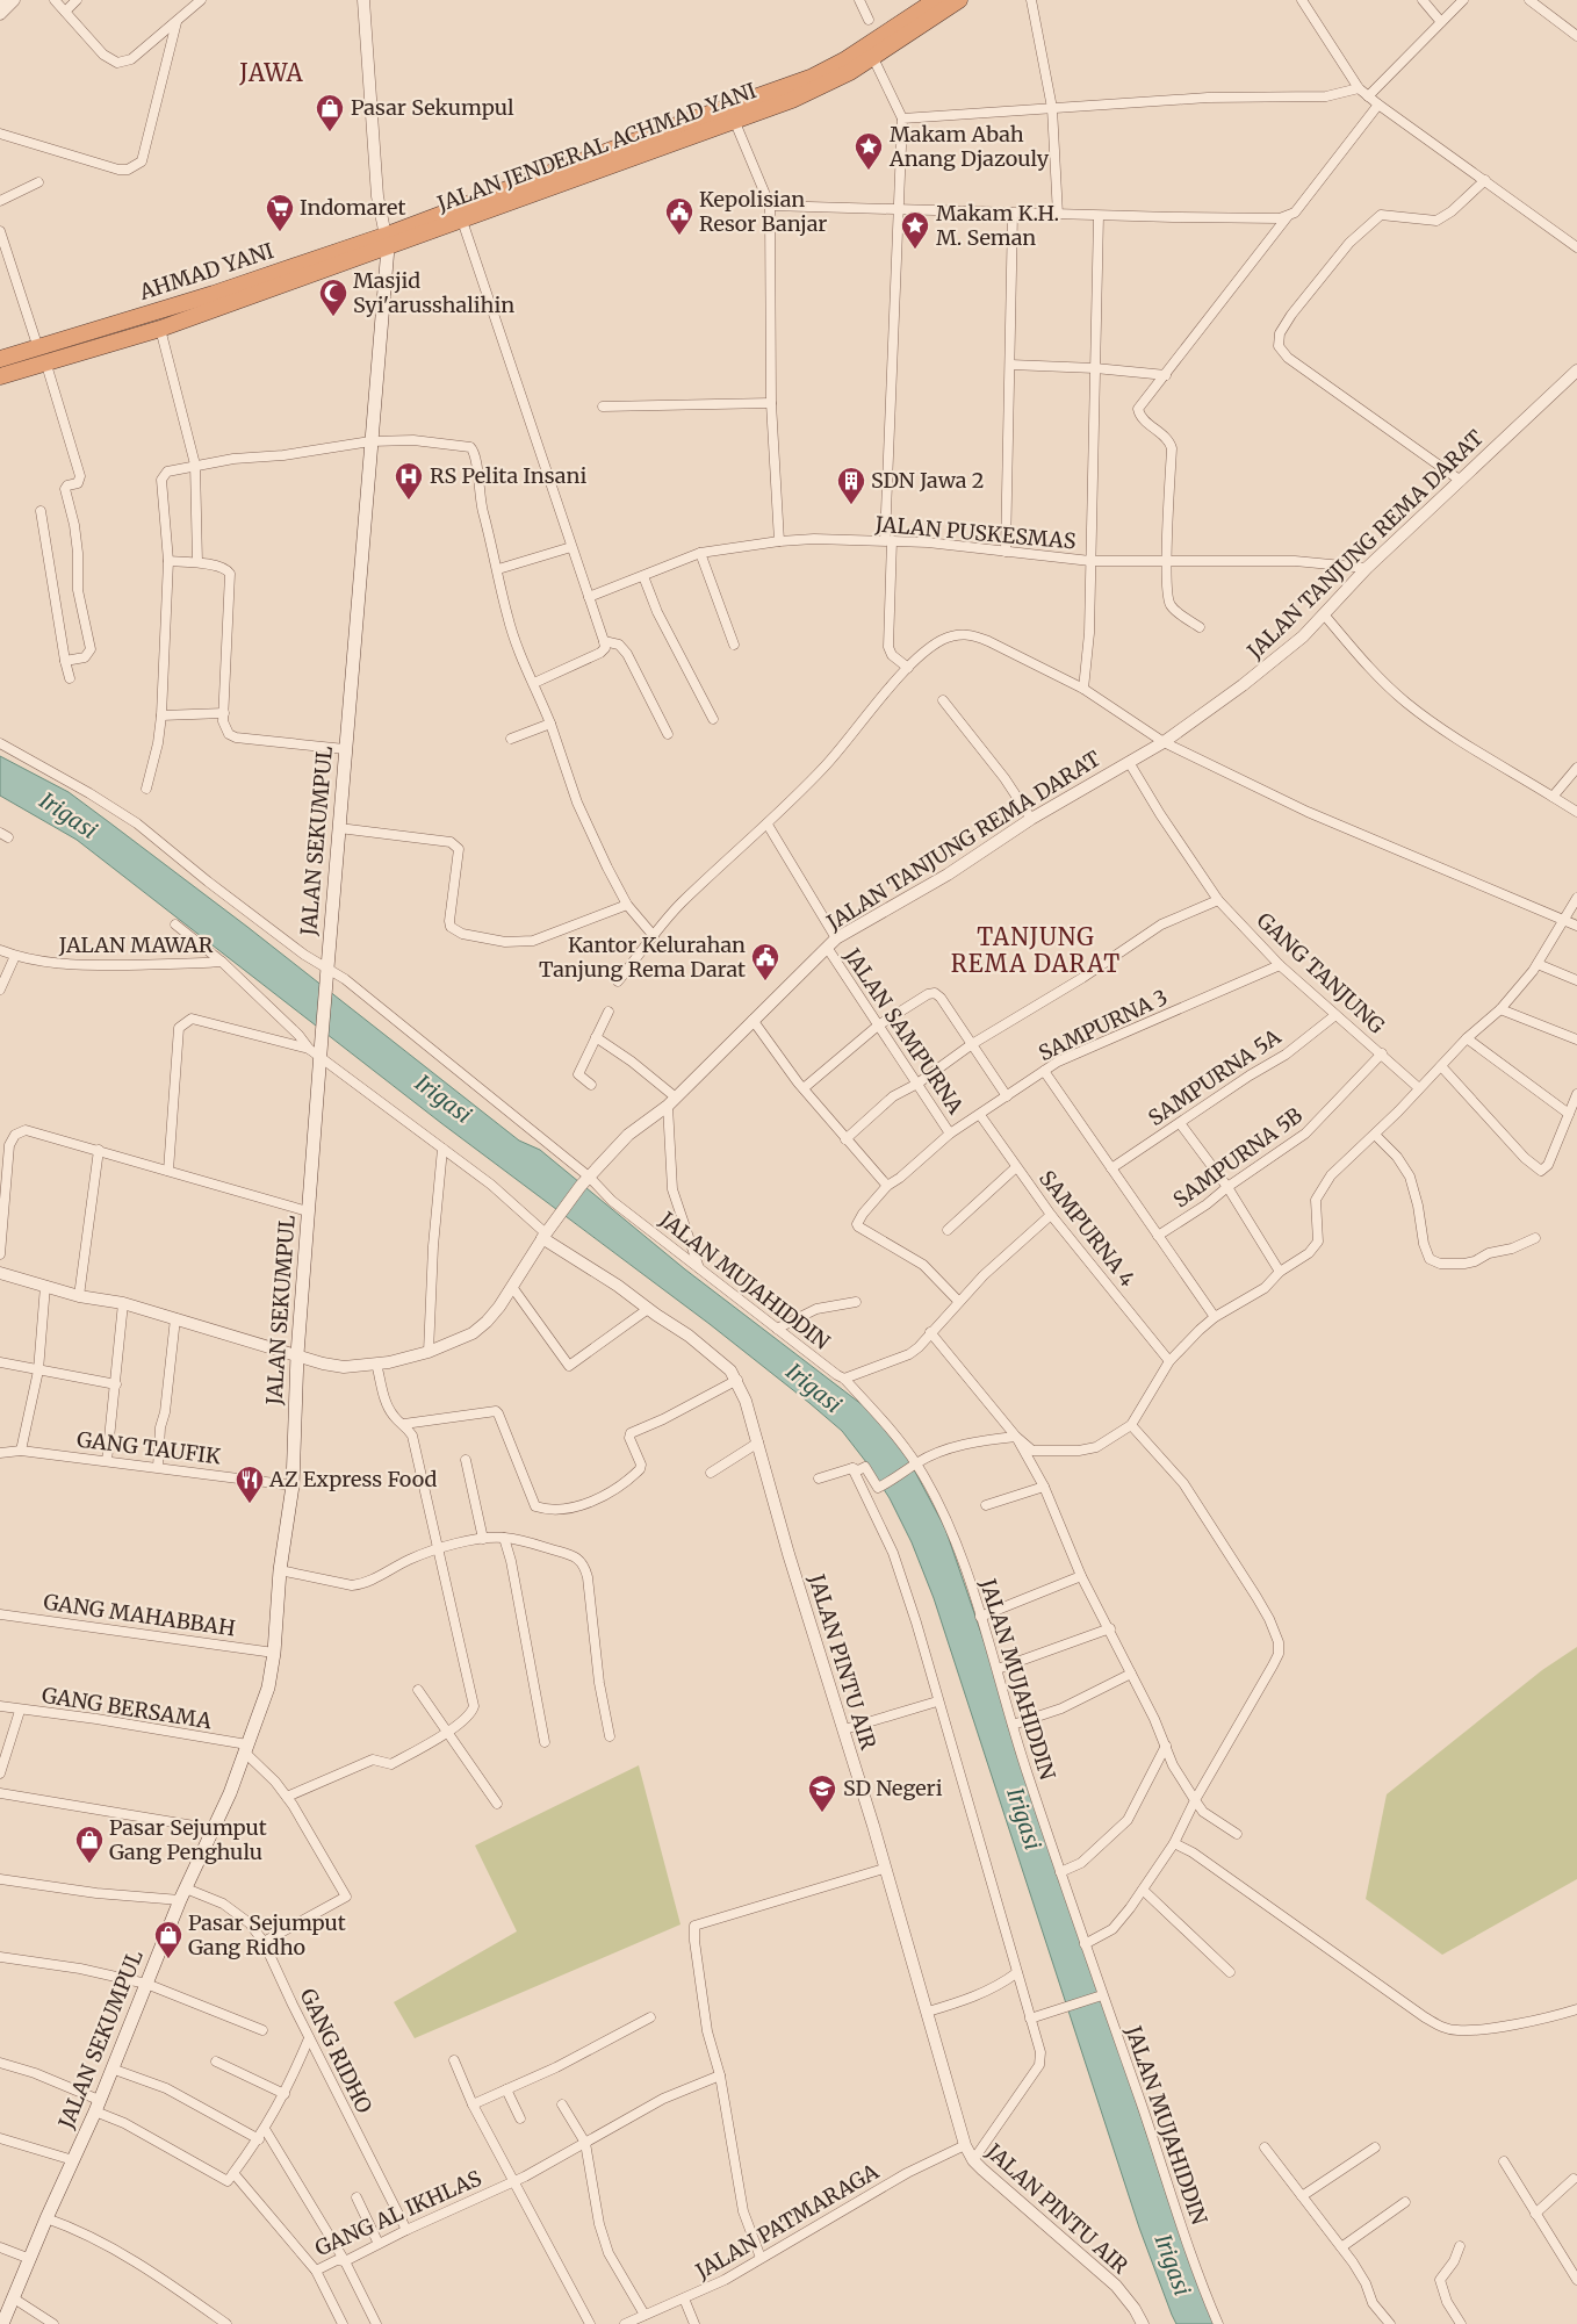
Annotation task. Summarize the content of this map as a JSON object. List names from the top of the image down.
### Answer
{
  "streets": {
    "highway": ["JALAN JENDERAL ACHMAD YANI", "AHMAD YANI"],
    "main road": ["JALAN SEKUMPUL"],
    "street": [
      "JALAN PUSKESMAS",
      "JALAN TANJUNG REMA DARAT",
      "JALAN MAWAR",
      "GANG TANJUNG",
      "SAMPURNA 3",
      "JALAN SAMPURNA",
      "SAMPURNA 5A",
      "SAMPURNA 5B",
      "SAMPURNA 4",
      "JALAN MUJAHIDDIN",
      "GANG TAUFIK",
      "GANG MAHABBAH",
      "JALAN PINTU AIR",
      "GANG BERSAMA",
      "GANG RIDHO",
      "GANG AL IKHLAS",
      "JALAN PATMARAGA"
    ]
  },
  "crossings": [
    ["JALAN JENDERAL ACHMAD YANI", "AHMAD YANI"],
    ["JALAN JENDERAL ACHMAD YANI", "JALAN SEKUMPUL"],
    ["AHMAD YANI", "JALAN SEKUMPUL"],
    ["JALAN PUSKESMAS", "JALAN TANJUNG REMA DARAT"],
    ["JALAN TANJUNG REMA DARAT", "JALAN SEKUMPUL"],
    ["JALAN TANJUNG REMA DARAT", "GANG TANJUNG"],
    ["JALAN TANJUNG REMA DARAT", "JALAN SAMPURNA"],
    ["JALAN TANJUNG REMA DARAT", "JALAN MUJAHIDDIN"],
    ["JALAN TANJUNG REMA DARAT", "JALAN PINTU AIR"],
    ["JALAN SEKUMPUL", "JALAN MUJAHIDDIN"],
    ["JALAN SEKUMPUL", "GANG TAUFIK"],
    ["JALAN SEKUMPUL", "GANG MAHABBAH"],
    ["JALAN SEKUMPUL", "GANG BERSAMA"],
    ["JALAN SEKUMPUL", "GANG RIDHO"],
    ["GANG TANJUNG", "SAMPURNA 3"],
    ["GANG TANJUNG", "SAMPURNA 5A"],
    ["GANG TANJUNG", "SAMPURNA 5B"],
    ["SAMPURNA 3", "JALAN SAMPURNA"],
    ["SAMPURNA 3", "SAMPURNA 4"],
    ["JALAN PINTU AIR", "JALAN PATMARAGA"],
    ["GANG RIDHO", "GANG AL IKHLAS"]
  ],
  "districts": ["JAWA", "TANJUNG REMA DARAT"],
  "water": ["Irigasi"],
  "places": {
    "shop": ["Pasar Sekumpul", "Pasar Sejumput Gang Penghulu", "Pasar Sejumput Gang Ridho"],
    "place": ["Makam Abah Anang Djazouly", "Makam K.H. M. Seman"],
    "supermarket": ["Indomaret"],
    "public building": ["Kepolisian Resor Banjar", "Kantor Kelurahan Tanjung Rema Darat"],
    "mosque": ["Masjid Syi'arusshalihin"],
    "hospital": ["RS Pelita Insani"],
    "building": ["SDN Jawa 2"],
    "restaurant": ["AZ Express Food"],
    "school or university": ["SD Negeri"]
  }
}
